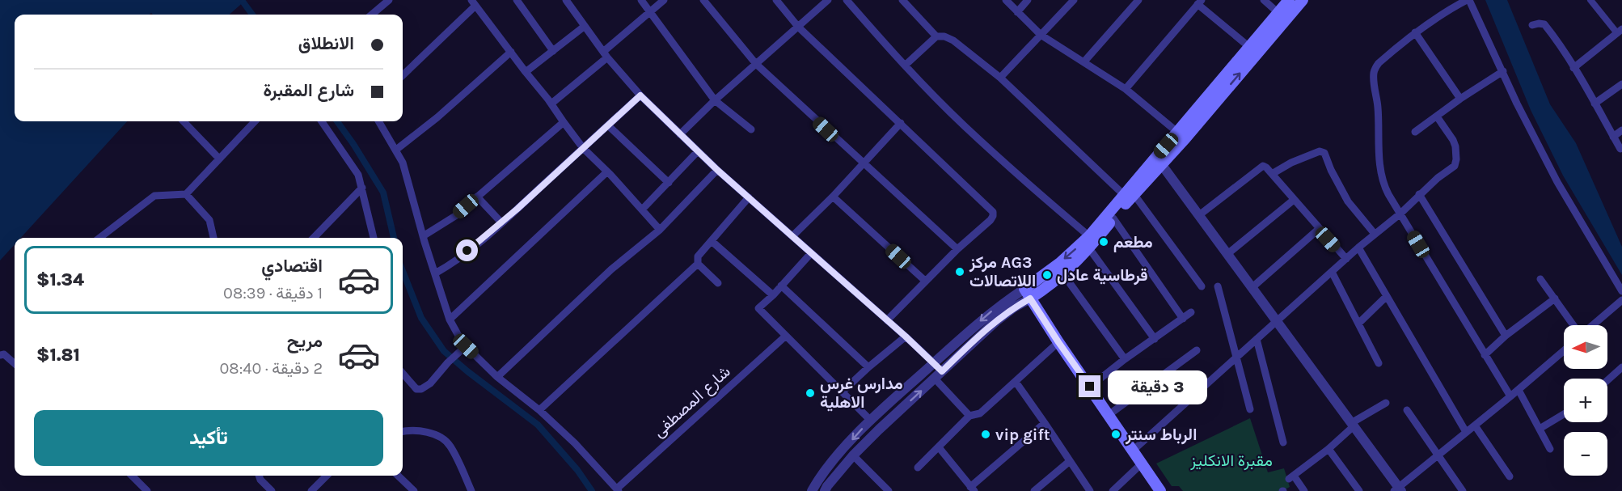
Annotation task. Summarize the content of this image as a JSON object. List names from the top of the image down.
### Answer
{
  "streets": {
    "street": ["شارع المصطفى"]
  },
  "parks": ["مقبرة الانكليز"],
  "places": [
    "مطعم",
    "مركز AG3 اللاتصالات",
    "قرطاسية عادل",
    "مدارس غرس الاهلية",
    "vip gift",
    "الرباط سنتر"
  ],
  "north": "left",
  "page": {
    "banner": ["الانطلاق", "شارع المقبرة"],
    "list": [
      {
        "name": "اقتصادي",
        "note": "1 دقيقة · 08:39",
        "value": "$1.34"
      },
      {
        "name": "مريح",
        "note": "2 دقيقة · 08:40",
        "value": "$1.81"
      }
    ],
    "map_buttons": ["+", "−"],
    "bubble": "3 دقيقة",
    "buttons": "تأكيد"
  }
}
